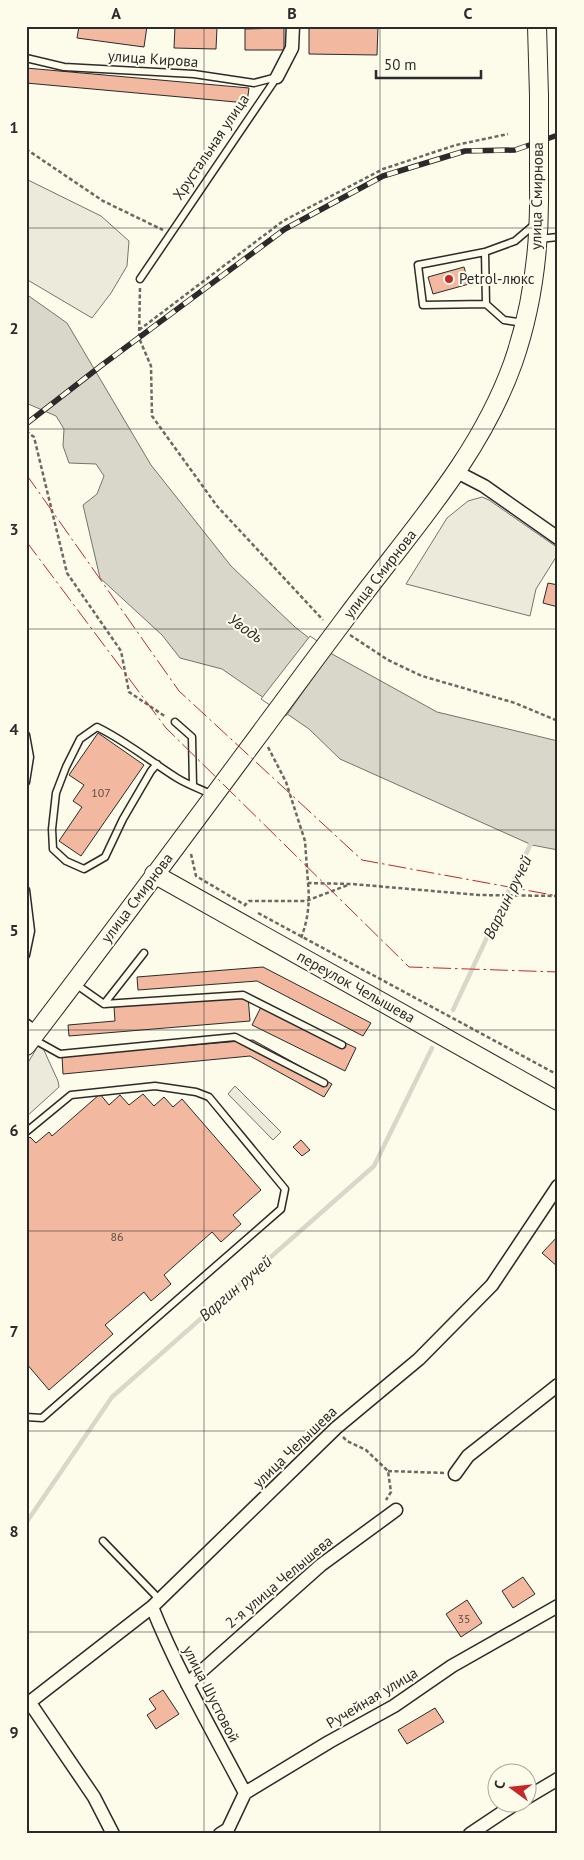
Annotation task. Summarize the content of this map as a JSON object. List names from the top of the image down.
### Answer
{
  "streets": {
    "main road": ["улица Смирнова", "переулок Челышева"],
    "street": [
      "Хрустальная улица",
      "улица Челышева",
      "2-я улица Челышева",
      "улица Шустовой",
      "Ручейная улица"
    ],
    "lane": ["улица Кирова"]
  },
  "crossings": [
    ["улица Кирова", "Хрустальная улица"],
    ["улица Смирнова", "переулок Челышева"],
    ["улица Челышева", "улица Шустовой"],
    ["2-я улица Челышева", "улица Шустовой"],
    ["улица Шустовой", "Ручейная улица"]
  ],
  "water": ["Уводь", "Варгин ручей"],
  "places": ["Petrol-люкс"],
  "house_numbers": ["107", "86", "35"],
  "scale_bar": "50 m",
  "north": "left",
  "grid": {
    "columns": ["A", "B", "C"],
    "rows": [
      "1",
      "2",
      "3",
      "4",
      "5",
      "6",
      "7",
      "8",
      "9"
    ]
  }
}
